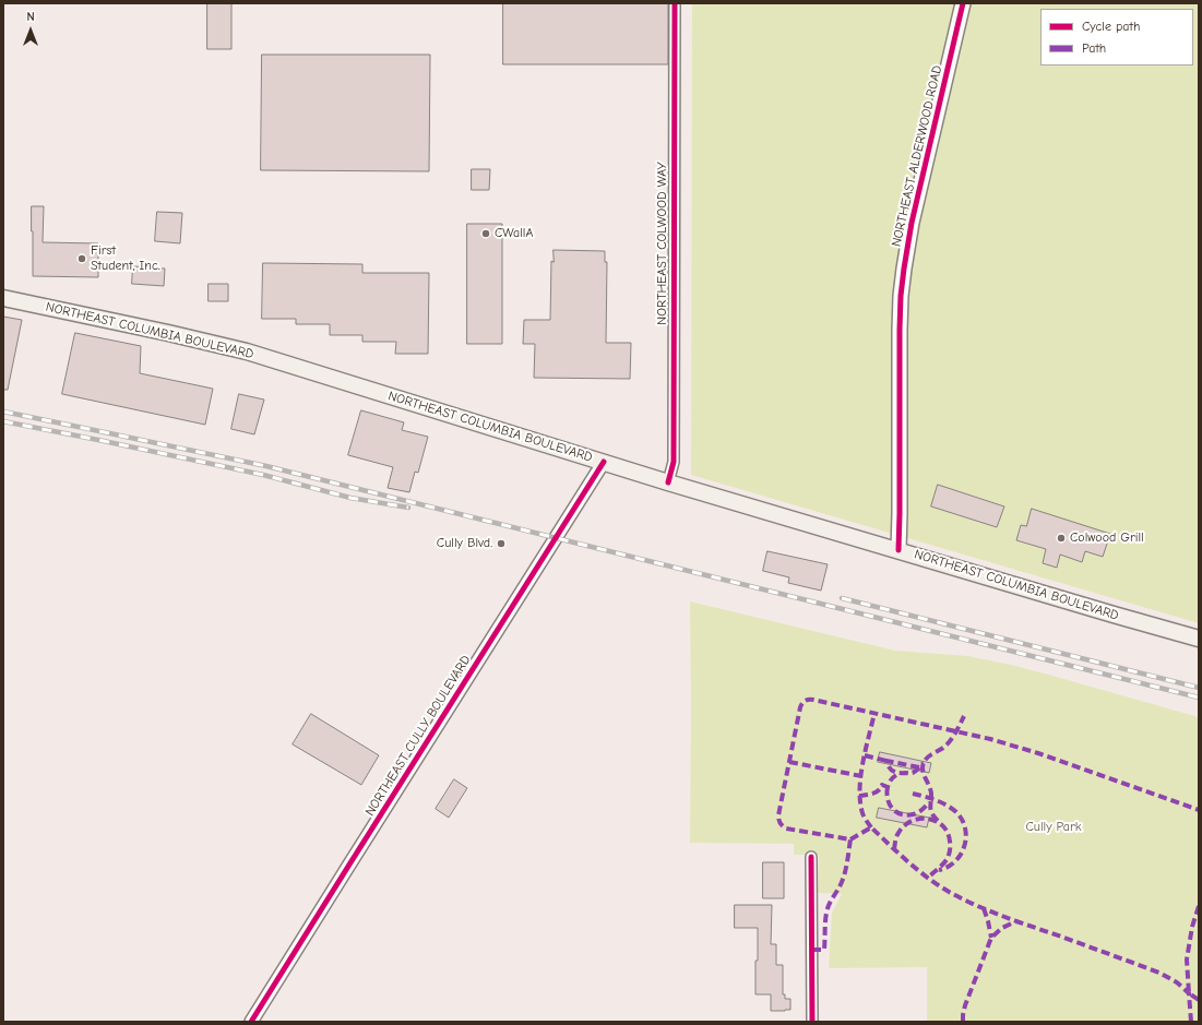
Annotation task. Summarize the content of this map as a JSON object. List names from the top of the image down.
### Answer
{
  "streets": {
    "main road": ["NORTHEAST ALDERWOOD ROAD", "NORTHEAST COLUMBIA BOULEVARD"],
    "street": ["NORTHEAST COLWOOD WAY", "NORTHEAST CULLY BOULEVARD"]
  },
  "crossings": [
    ["NORTHEAST ALDERWOOD ROAD", "NORTHEAST COLUMBIA BOULEVARD"],
    ["NORTHEAST COLWOOD WAY", "NORTHEAST COLUMBIA BOULEVARD"],
    ["NORTHEAST COLUMBIA BOULEVARD", "NORTHEAST CULLY BOULEVARD"]
  ],
  "parks": ["Cully Park"],
  "places": [
    "CWallA",
    "First Student, Inc.",
    "Colwood Grill",
    "Cully Blvd."
  ],
  "legend": ["Cycle path", "Path"],
  "north": "top"
}
